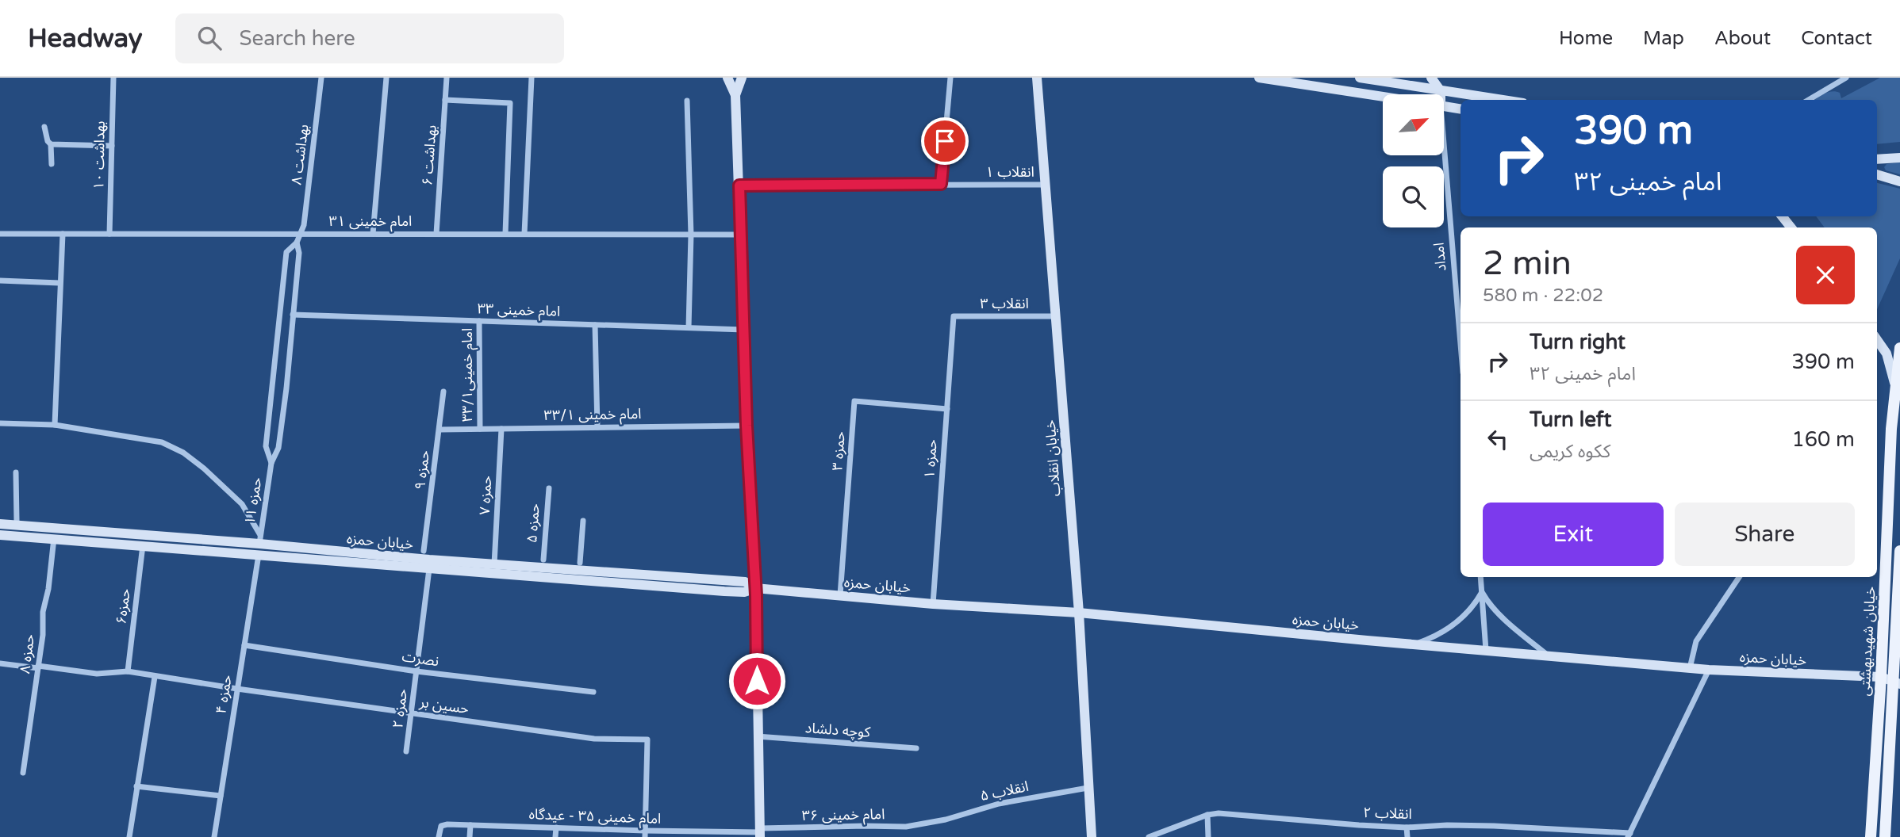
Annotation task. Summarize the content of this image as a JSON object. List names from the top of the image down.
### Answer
{
  "streets": {
    "main road": ["خیابان انقلاب", "خیابان حمزه", "خیابان شهیدبهشتی"],
    "street": [
      "بهداشت ۸",
      "بهداشت ۱۰",
      "بهداشت ۶",
      "انقلاب ۱",
      "امام خمینی ۳۱",
      "امداد",
      "انقلاب ۳",
      "امام خمینی ۳۳",
      "امام خمینی۳۳/۱",
      "امام خمینی ۳۳/۱",
      "حمزه ۳",
      "حمزه ۱",
      "حمزه ۹",
      "حمزه ۷",
      "حمزه ۱۱",
      "حمزه ۵",
      "حمزه۶",
      "حمزه ۸",
      "نصرت",
      "حمزه ۴",
      "حسین بر",
      "حمزه ۲",
      "کوچه دلشاد",
      "انقلاب ۵",
      "انقلاب ۲",
      "امام خمینی ۳۶",
      "امام خمینی ۳۵ - عیدگاه"
    ]
  },
  "crossings": [
    ["بهداشت ۸", "امام خمینی ۳۱"],
    ["بهداشت ۸", "حمزه ۱۱"],
    ["بهداشت ۱۰", "امام خمینی ۳۱"],
    ["بهداشت ۶", "امام خمینی ۳۱"],
    ["انقلاب ۱", "خیابان انقلاب"],
    ["انقلاب ۳", "خیابان انقلاب"],
    ["انقلاب ۳", "حمزه ۱"],
    ["امام خمینی ۳۳", "امام خمینی۳۳/۱"],
    ["امام خمینی۳۳/۱", "امام خمینی ۳۳/۱"],
    ["امام خمینی ۳۳/۱", "حمزه ۹"],
    ["امام خمینی ۳۳/۱", "حمزه ۷"],
    ["حمزه ۳", "حمزه ۱"],
    ["حمزه ۳", "خیابان حمزه"],
    ["خیابان انقلاب", "خیابان حمزه"],
    ["خیابان انقلاب", "انقلاب ۵"],
    ["حمزه ۱", "خیابان حمزه"],
    ["حمزه ۹", "خیابان حمزه"],
    ["حمزه ۹", "حمزه ۲"],
    ["حمزه ۷", "خیابان حمزه"],
    ["حمزه ۱۱", "خیابان حمزه"],
    ["خیابان حمزه", "حمزه۶"],
    ["خیابان حمزه", "خیابان شهیدبهشتی"],
    ["خیابان حمزه", "حمزه ۸"],
    ["خیابان حمزه", "حمزه ۴"],
    ["خیابان حمزه", "حمزه ۲"],
    ["حمزه۶", "حسین بر"],
    ["حمزه ۸", "حسین بر"],
    ["نصرت", "حمزه ۴"],
    ["نصرت", "حمزه ۲"],
    ["حمزه ۴", "حسین بر"],
    ["حسین بر", "حمزه ۲"],
    ["حسین بر", "امام خمینی ۳۵ - عیدگاه"],
    ["انقلاب ۵", "امام خمینی ۳۶"],
    ["امام خمینی ۳۶", "امام خمینی ۳۵ - عیدگاه"]
  ],
  "north": "top right",
  "page": {
    "header": "Headway",
    "search": "Search here",
    "nav": [
      "Home",
      "Map",
      "About",
      "Contact"
    ],
    "turn": ["390 m", "امام خمینی ۳۲"],
    "heading": ["2 min", "580 m · 22:02"],
    "list": [
      {
        "name": "Turn right",
        "note": "امام خمینی ۳۲",
        "value": "390 m"
      },
      {
        "name": "Turn left",
        "note": "ککوه کریمی",
        "value": "160 m"
      }
    ],
    "buttons": ["Exit", "Share"]
  }
}
